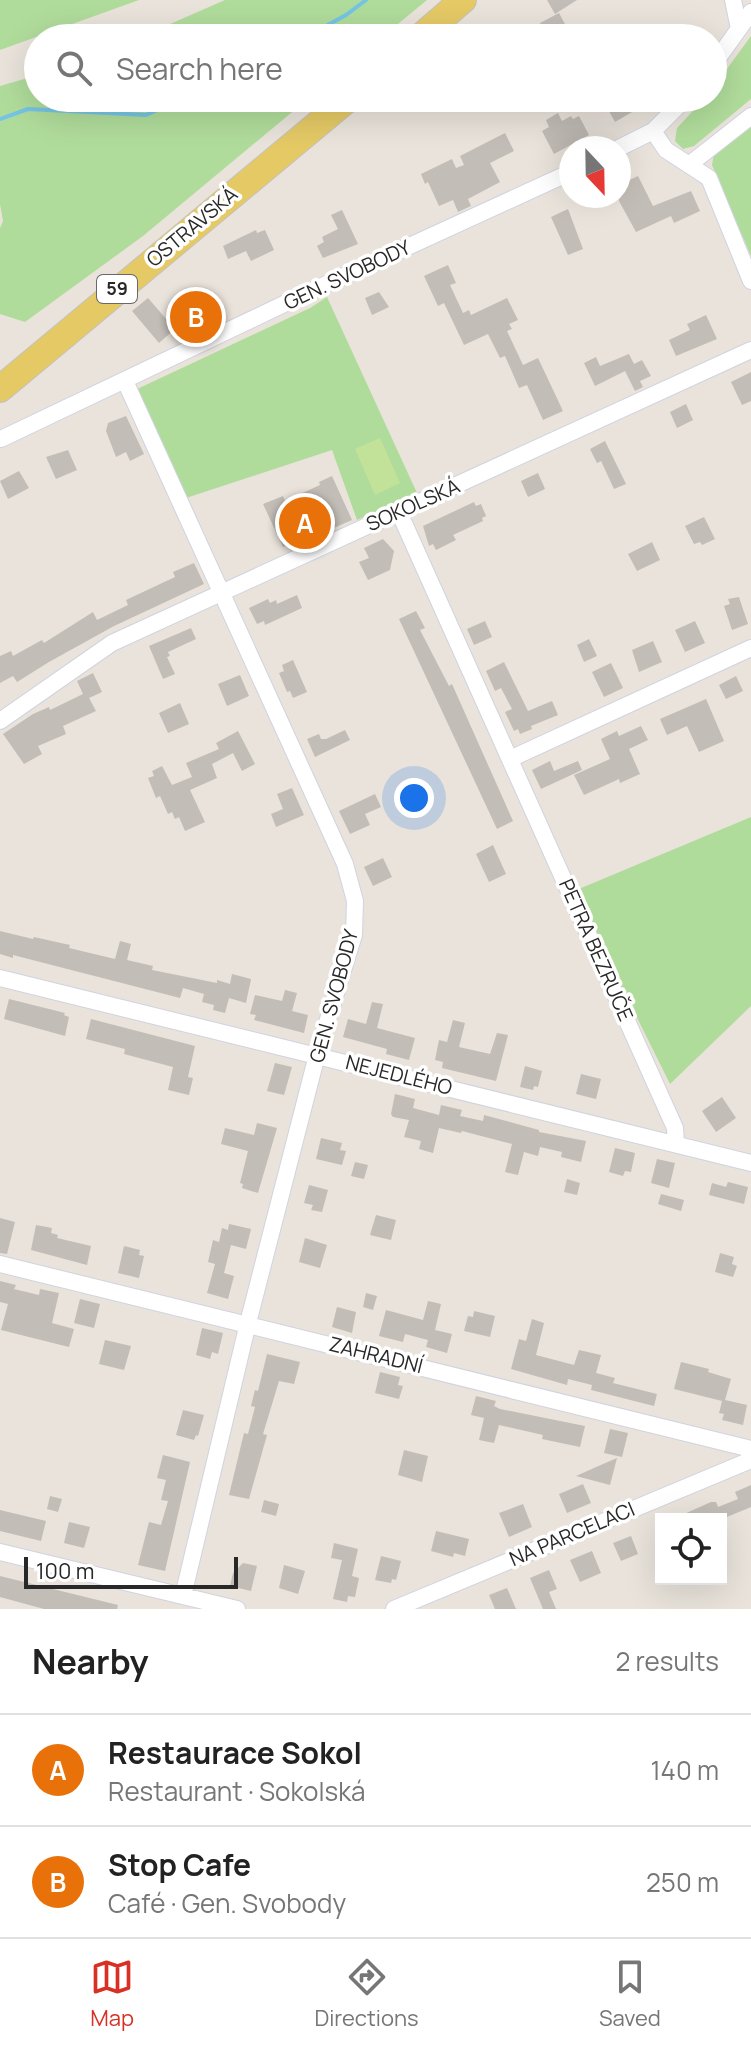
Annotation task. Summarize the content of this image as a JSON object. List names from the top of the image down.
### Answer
{
  "streets": {
    "main road": ["OSTRAVSKÁ", "59"],
    "street": [
      "GEN. SVOBODY",
      "SOKOLSKÁ",
      "PETRA BEZRUČE",
      "NEJEDLÉHO",
      "ZAHRADNÍ",
      "NA PARCELACI"
    ]
  },
  "crossings": [
    ["GEN. SVOBODY", "SOKOLSKÁ"],
    ["GEN. SVOBODY", "NEJEDLÉHO"],
    ["GEN. SVOBODY", "ZAHRADNÍ"],
    ["SOKOLSKÁ", "PETRA BEZRUČE"],
    ["PETRA BEZRUČE", "NEJEDLÉHO"]
  ],
  "scale_bar": "100 m",
  "north": "bottom",
  "page": {
    "search": "Search here",
    "pins": ["B", "A"],
    "scale": "100 m",
    "heading": ["Nearby", "2 results"],
    "list": [
      {
        "mark": "A",
        "name": "Restaurace Sokol",
        "note": "Restaurant · Sokolská",
        "value": "140 m"
      },
      {
        "mark": "B",
        "name": "Stop Cafe",
        "note": "Café · Gen. Svobody",
        "value": "250 m"
      }
    ],
    "nav": ["Map", "Directions", "Saved"]
  }
}
